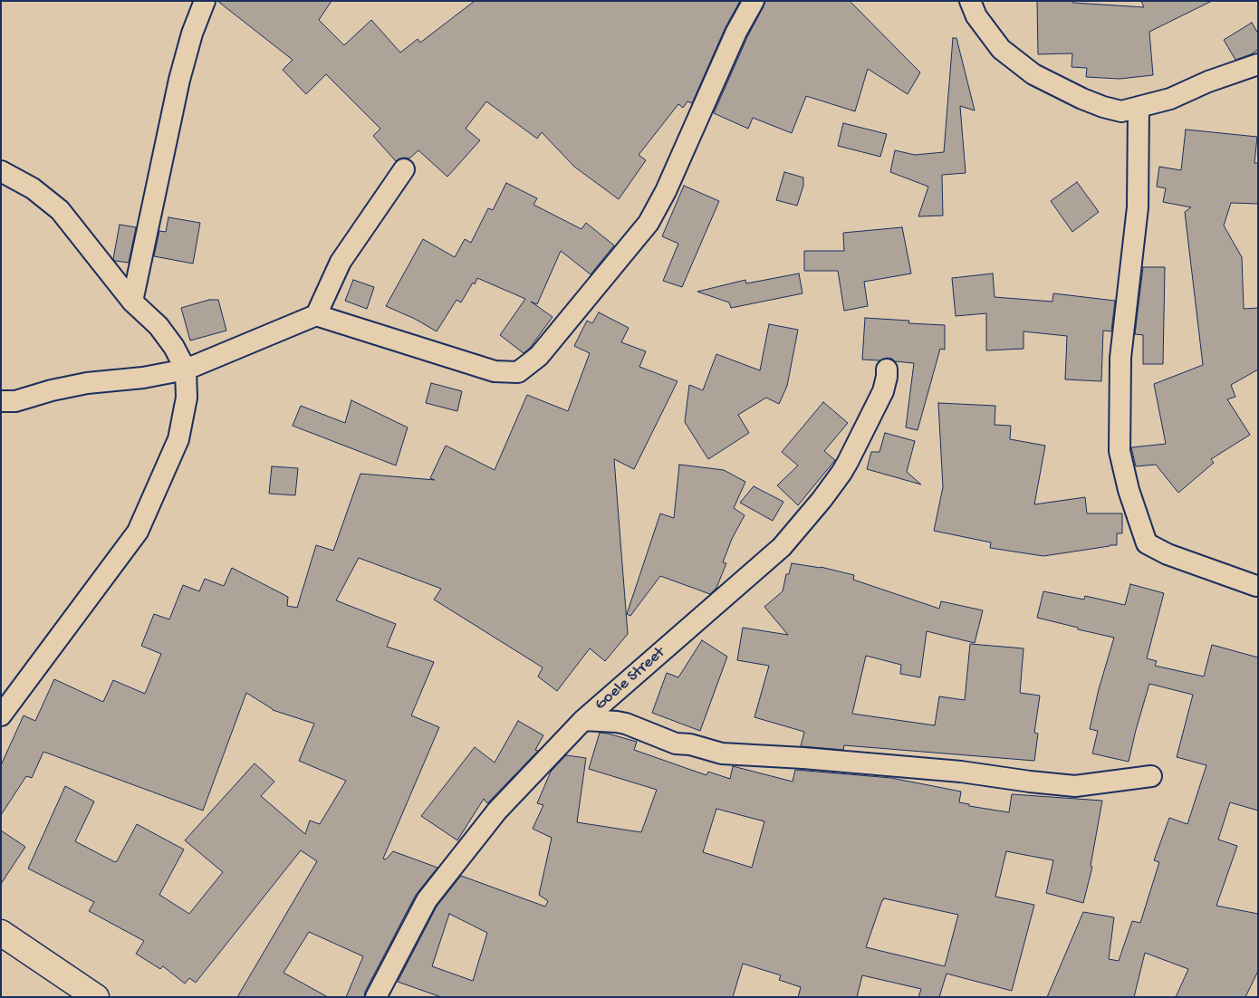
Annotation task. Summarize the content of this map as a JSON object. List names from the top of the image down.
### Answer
{
  "streets": {
    "street": ["Goele Street"]
  }
}
